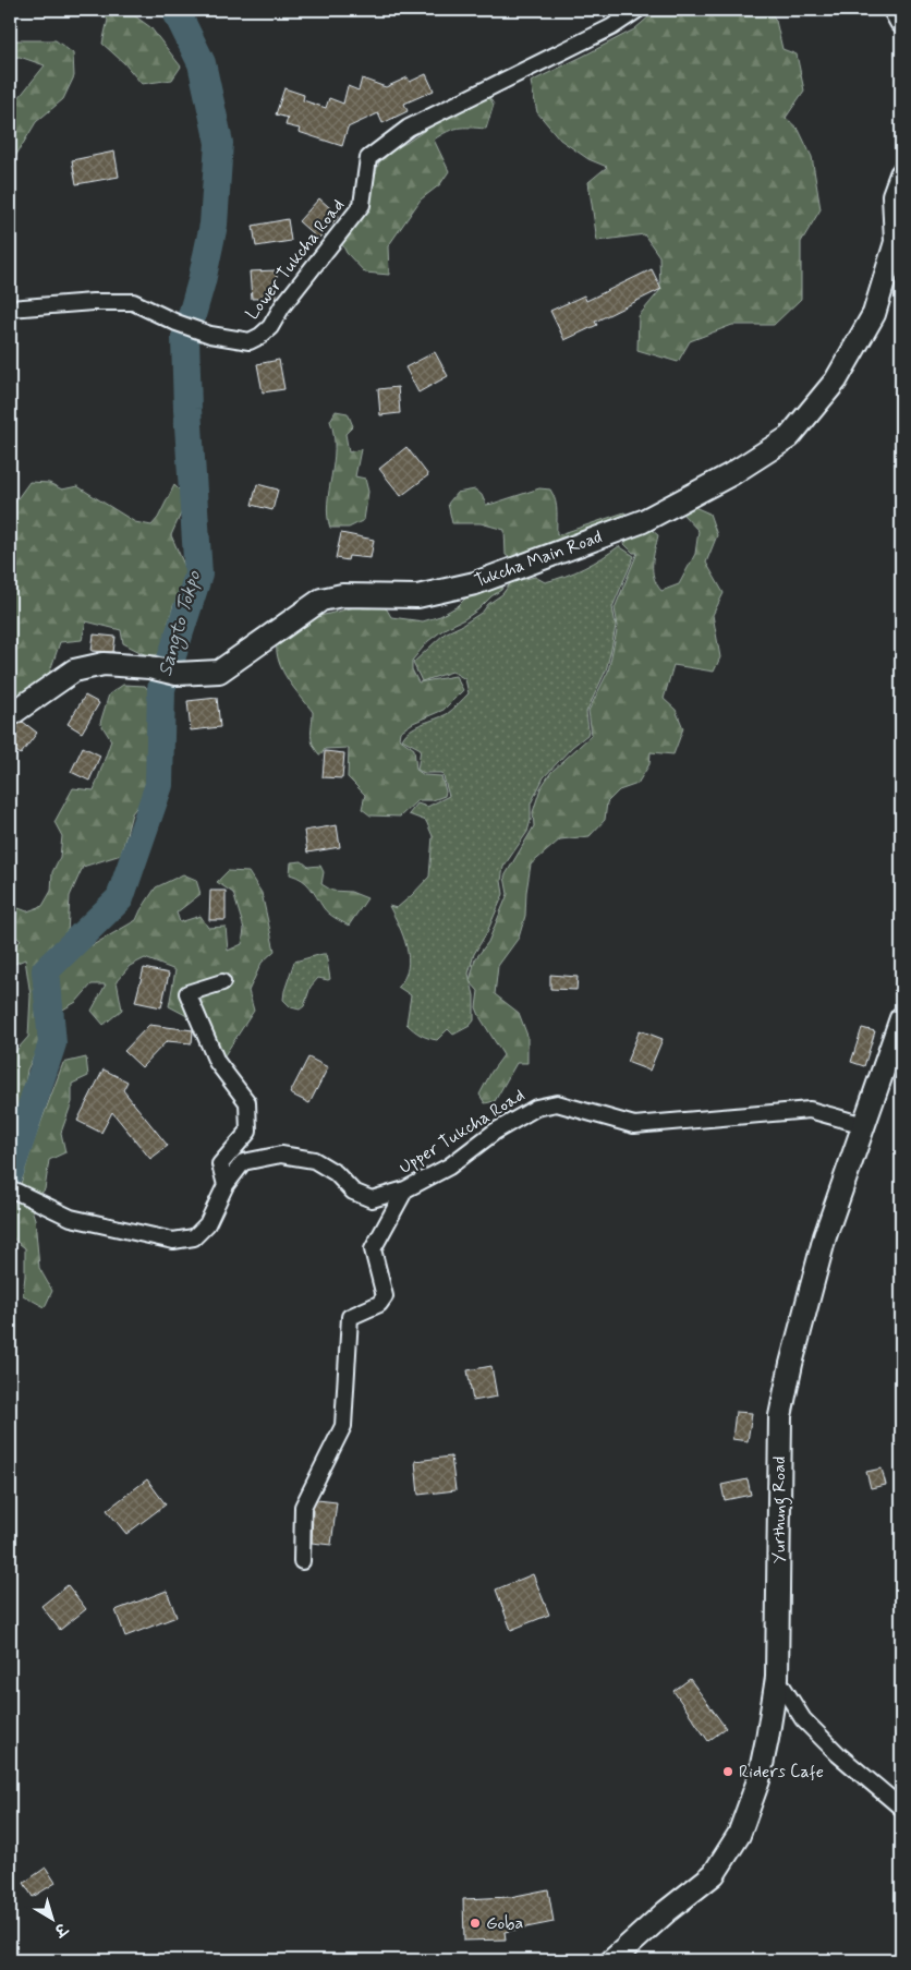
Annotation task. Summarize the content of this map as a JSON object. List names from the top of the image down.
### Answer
{
  "streets": {
    "street": [
      "Lower Tukcha Road",
      "Tukcha Main Road",
      "Upper Tukcha Road",
      "Yurthung Road"
    ]
  },
  "crossings": [
    ["Upper Tukcha Road", "Yurthung Road"]
  ],
  "water": ["Sangto Tokpo"],
  "places": ["Riders Cafe", "Goba"],
  "north": "bottom right"
}
